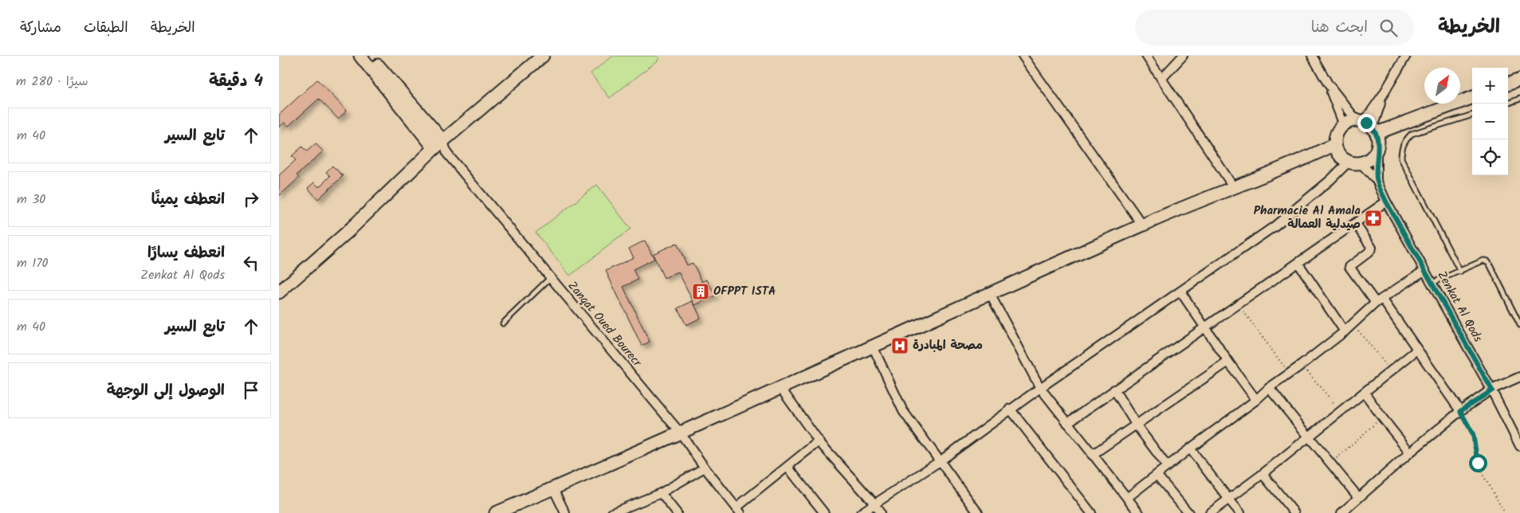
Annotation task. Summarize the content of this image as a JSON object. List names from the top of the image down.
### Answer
{
  "streets": {
    "street": ["Zenkat Al Qods", "Zanqat Oued Bourecr"]
  },
  "places": {
    "pharmacy": ["Pharmacie Al Amala صيدلية العمالة"],
    "building": ["OFPPT ISTA"],
    "hospital": ["مصحة المبادرة"]
  },
  "north": "top right",
  "page": {
    "header": "الخريطة",
    "search": "ابحث هنا",
    "nav": ["الخريطة", "الطبقات", "مشاركة"],
    "heading": ["4 دقيقة", "سيرًا · 280 m"],
    "map_buttons": ["+", "−"],
    "list": [
      ["تابع السير", "40 m"],
      ["انعطف يمينًا", "30 m"],
      ["انعطف يسارًا", "Zenkat Al Qods", "170 m"],
      ["تابع السير", "40 m"],
      "الوصول إلى الوجهة"
    ]
  }
}
